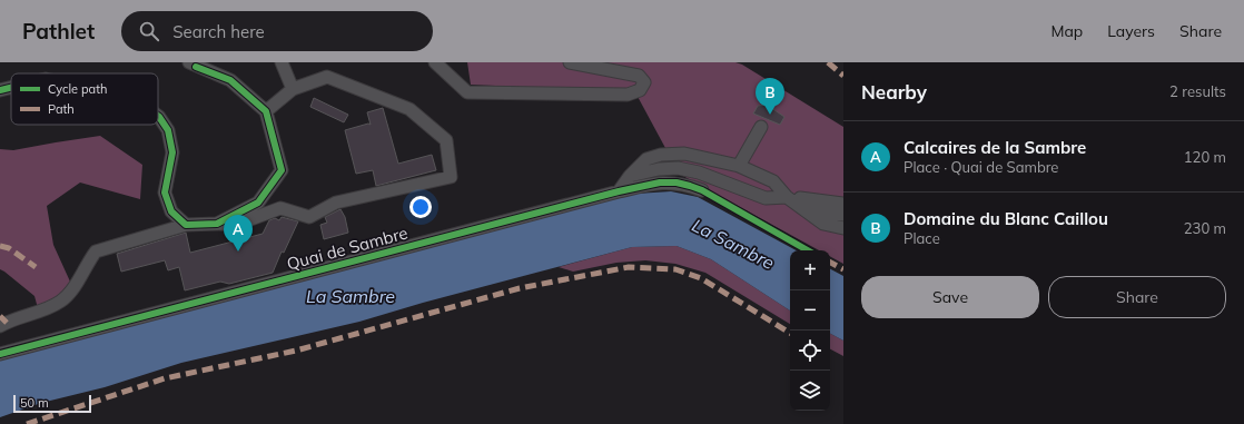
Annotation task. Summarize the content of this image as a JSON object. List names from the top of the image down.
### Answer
{
  "streets": {
    "street": ["Quai de Sambre"]
  },
  "water": ["La Sambre"],
  "legend": ["Cycle path", "Path"],
  "scale_bar": "50 m",
  "page": {
    "header": "Pathlet",
    "search": "Search here",
    "nav": ["Map", "Layers", "Share"],
    "heading": ["Nearby", "2 results"],
    "pins": ["B", "A"],
    "list": [
      {
        "mark": "A",
        "name": "Calcaires de la Sambre",
        "note": "Place · Quai de Sambre",
        "value": "120 m"
      },
      {
        "mark": "B",
        "name": "Domaine du Blanc Caillou",
        "note": "Place",
        "value": "230 m"
      }
    ],
    "map_buttons": ["+", "−"],
    "buttons": ["Save", "Share"],
    "scale": "50 m"
  }
}
